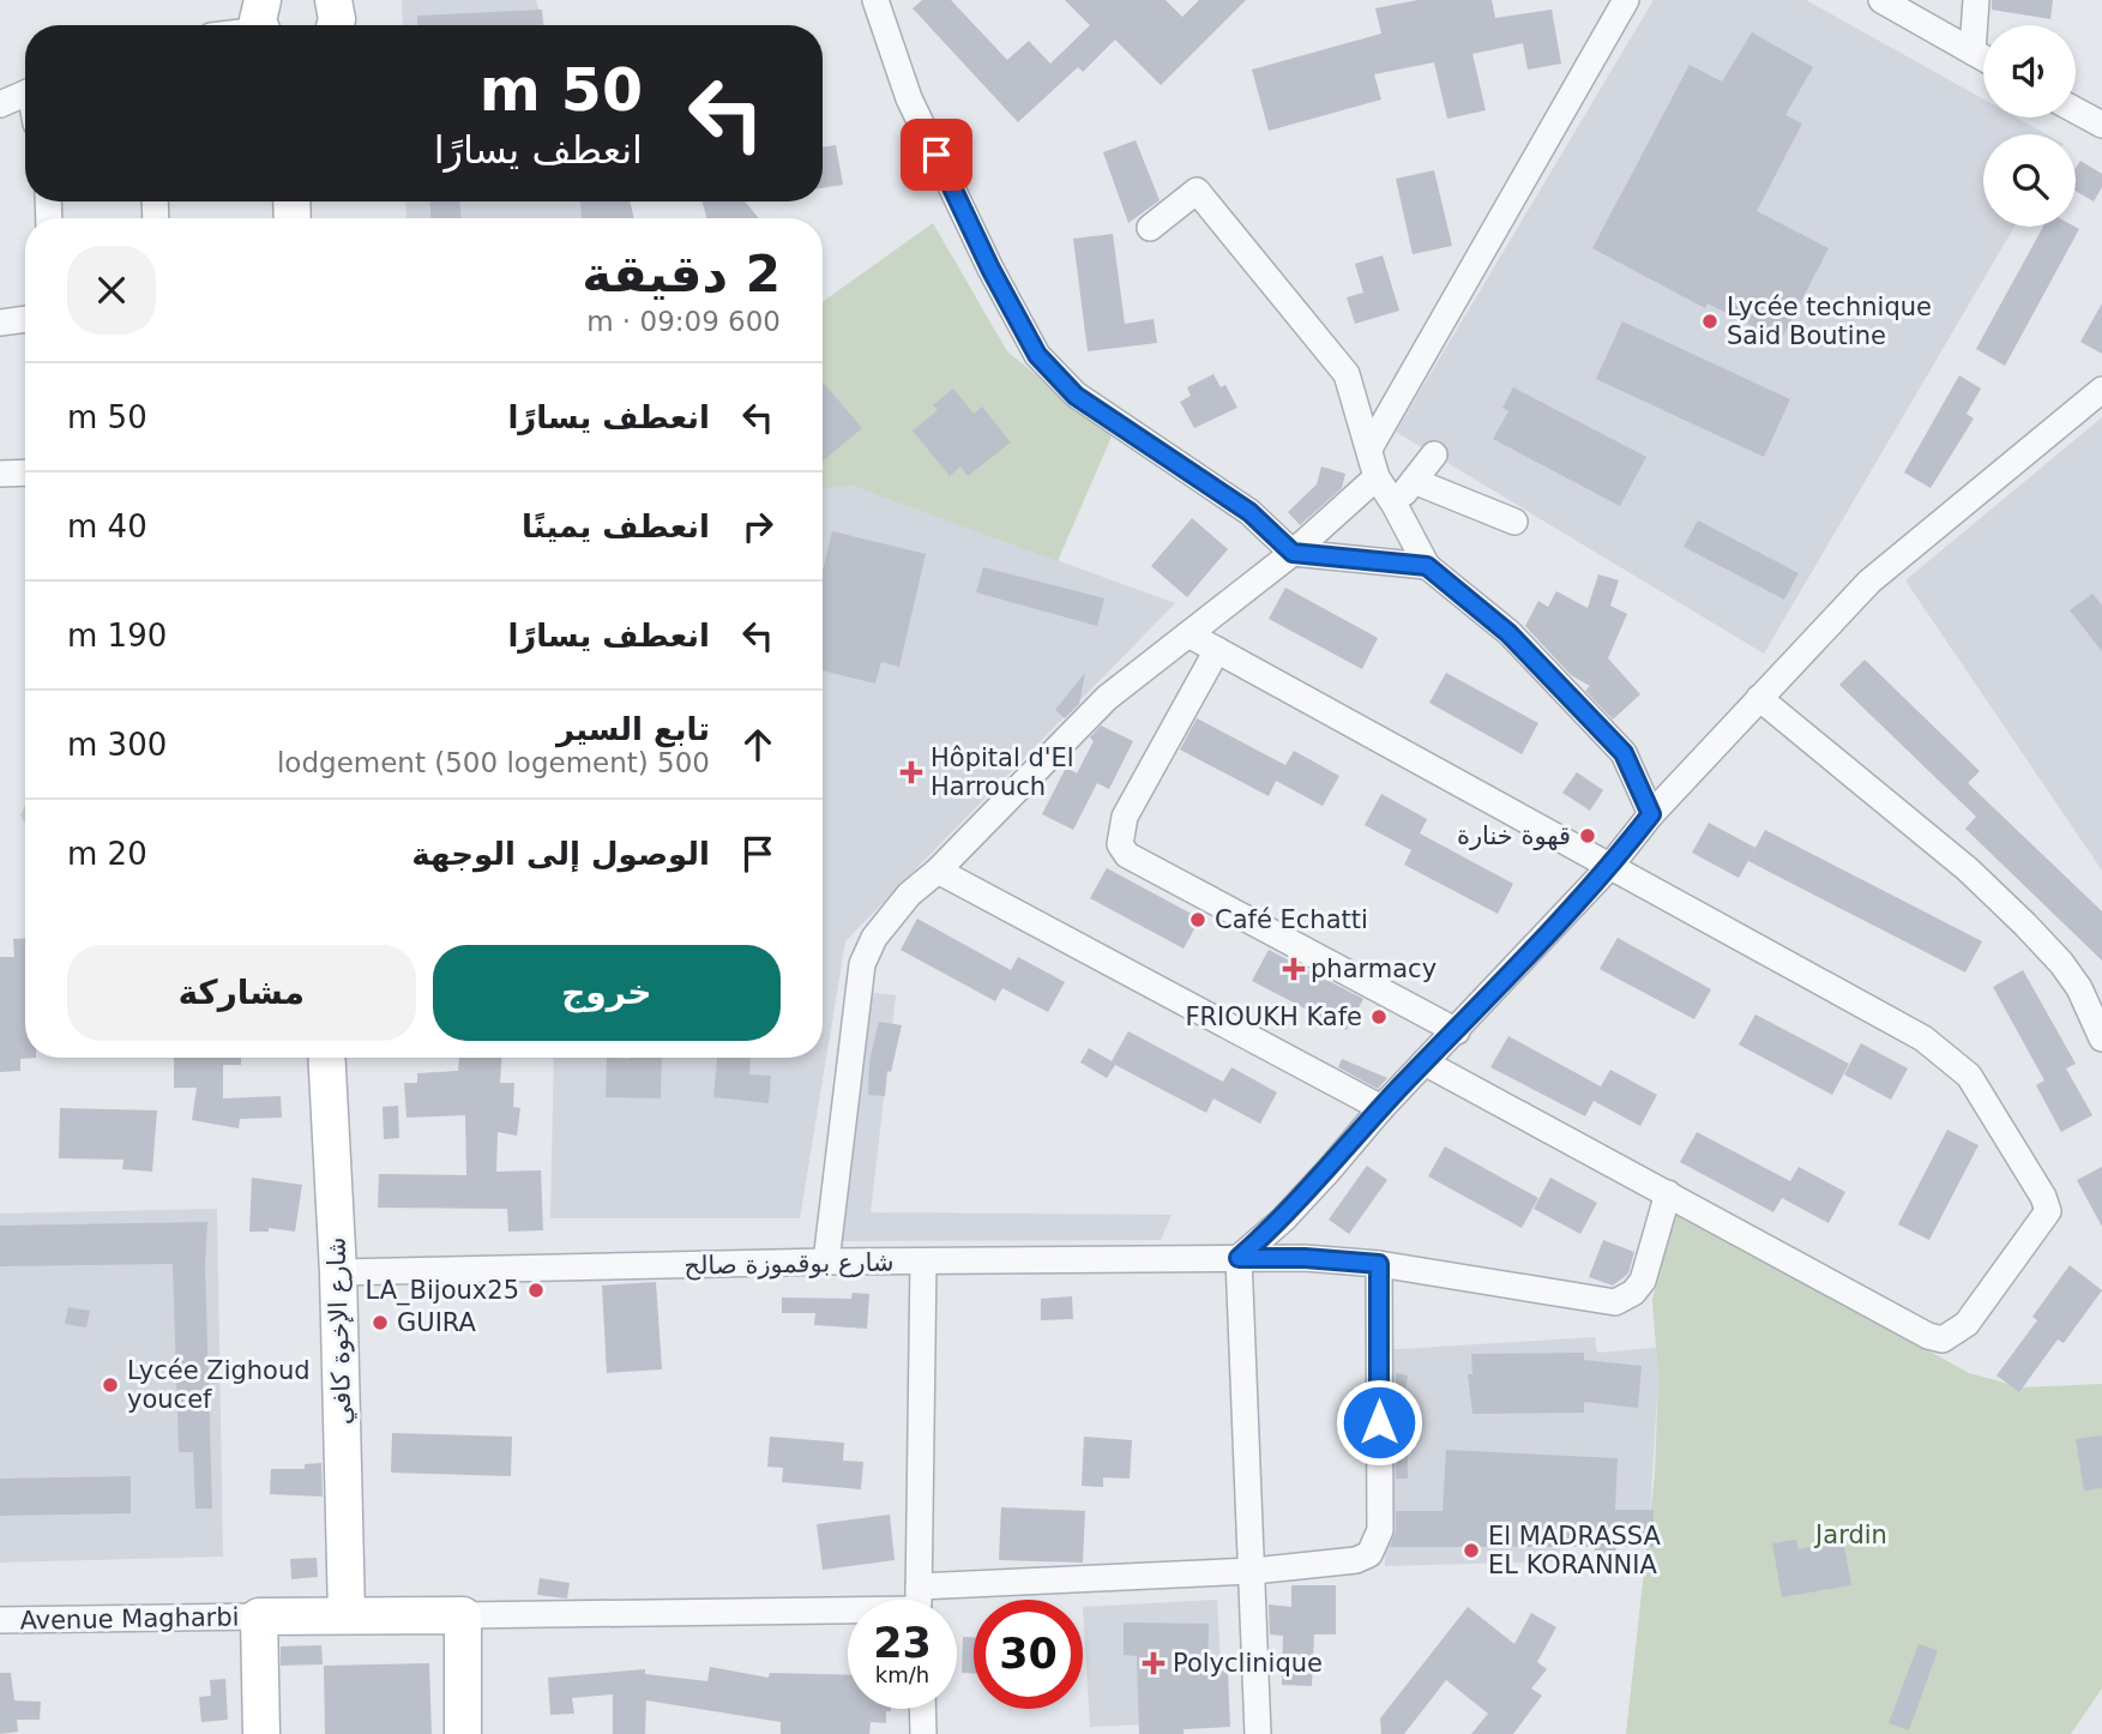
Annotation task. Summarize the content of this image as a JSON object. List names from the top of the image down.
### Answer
{
  "streets": {
    "main road": ["شارع الإخوة كافي"],
    "street": ["شارع بوقموزة صالح", "Avenue Magharbi"]
  },
  "crossings": [
    ["شارع بوقموزة صالح", "شارع الإخوة كافي"]
  ],
  "parks": ["Jardin"],
  "places": {
    "other": [
      "Lycée technique Said Boutine",
      "قهوة خنارة",
      "Café Echatti",
      "FRIOUKH Kafe",
      "LA_Bijoux25",
      "GUIRA",
      "Lycée Zighoud youcef",
      "El MADRASSA EL KORANNIA"
    ],
    "health": ["Hôpital d'El Harrouch", "pharmacy", "Polyclinique"]
  },
  "page": {
    "turn": ["50 m", "انعطف يسارًا"],
    "heading": ["2 دقيقة", "600 m · 09:09"],
    "list": [
      {
        "name": "انعطف يسارًا",
        "value": "50 m"
      },
      {
        "name": "انعطف يمينًا",
        "value": "40 m"
      },
      {
        "name": "انعطف يسارًا",
        "value": "190 m"
      },
      {
        "name": "تابع السير",
        "note": "500 lodgement (500 logement)",
        "value": "300 m"
      },
      {
        "name": "الوصول إلى الوجهة",
        "value": "20 m"
      }
    ],
    "buttons": ["خروج", "مشاركة"],
    "speed": "23 km/h",
    "limit": "30"
  }
}
